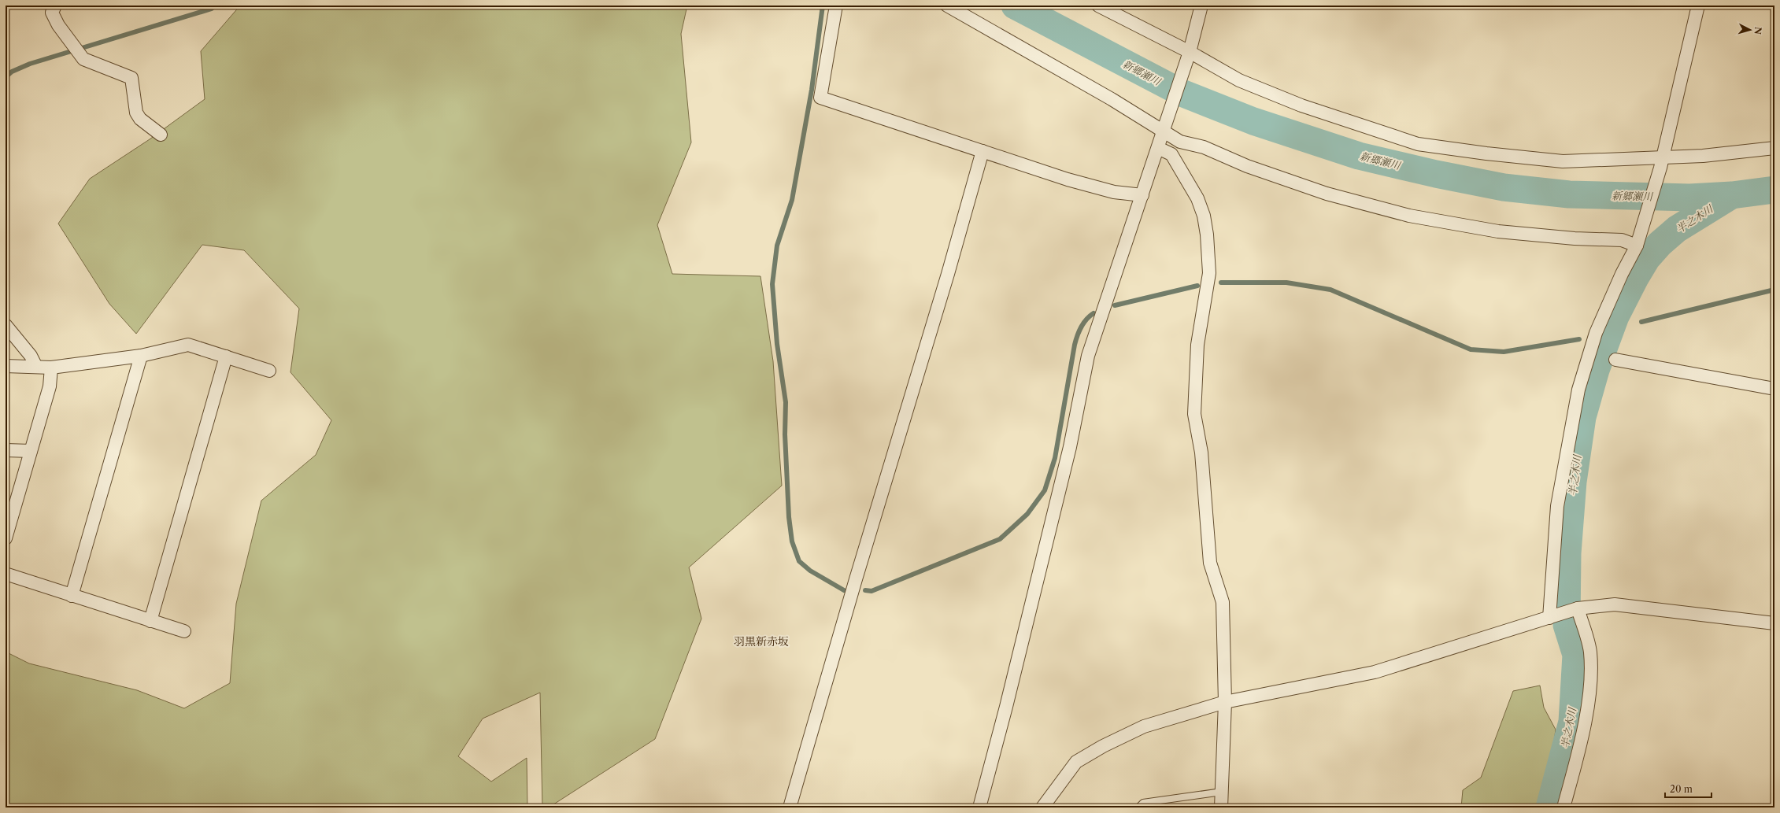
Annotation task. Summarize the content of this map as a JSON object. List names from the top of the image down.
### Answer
{
  "districts": ["羽黒新赤坂"],
  "water": ["新郷瀬川", "半之木川"],
  "scale_bar": "20 m",
  "north": "right"
}
